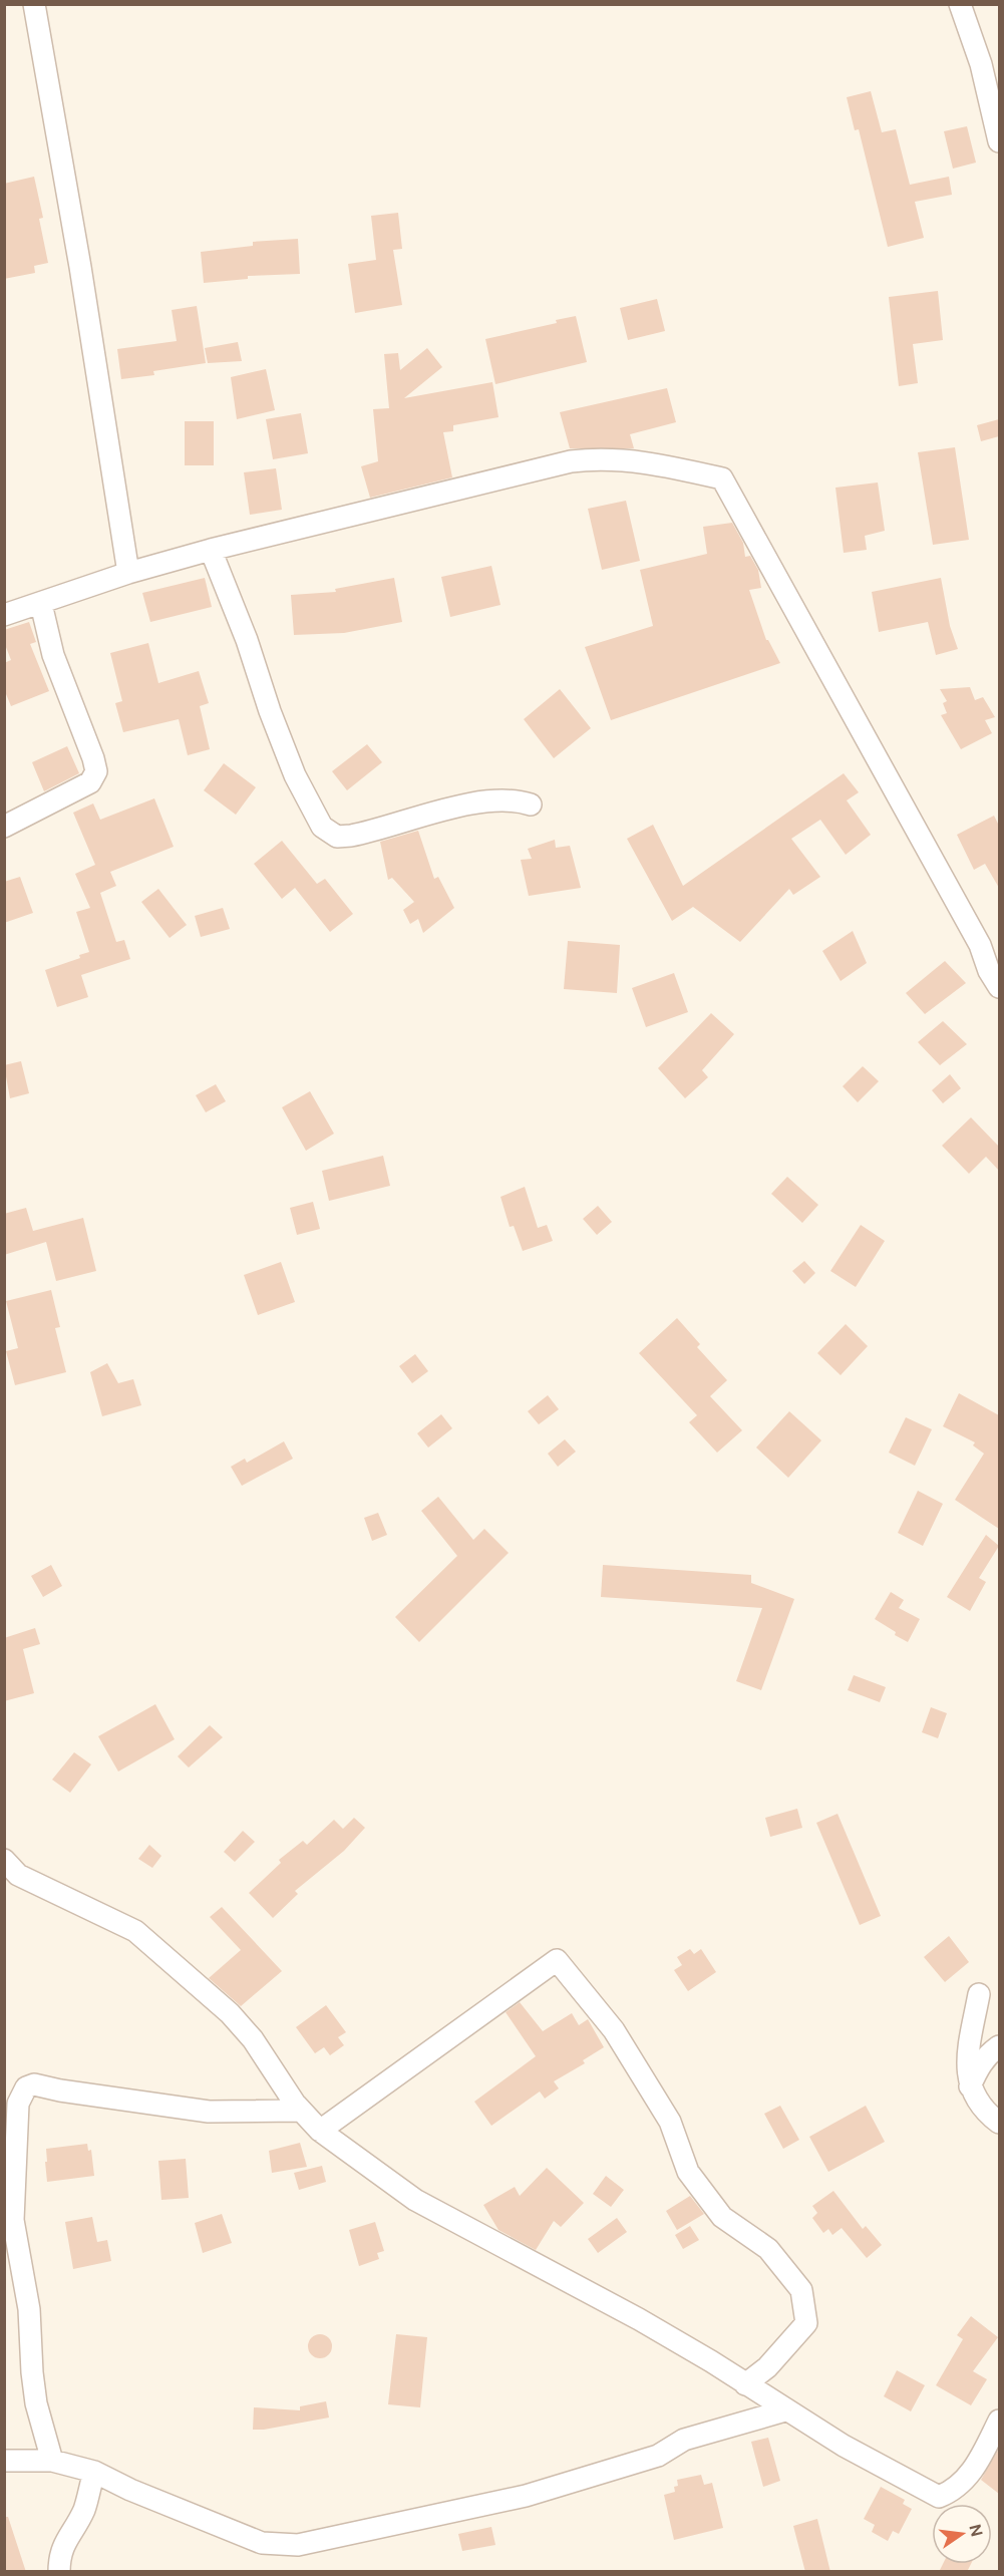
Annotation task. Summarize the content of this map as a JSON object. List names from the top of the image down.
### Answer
{
  "north": "right"
}
